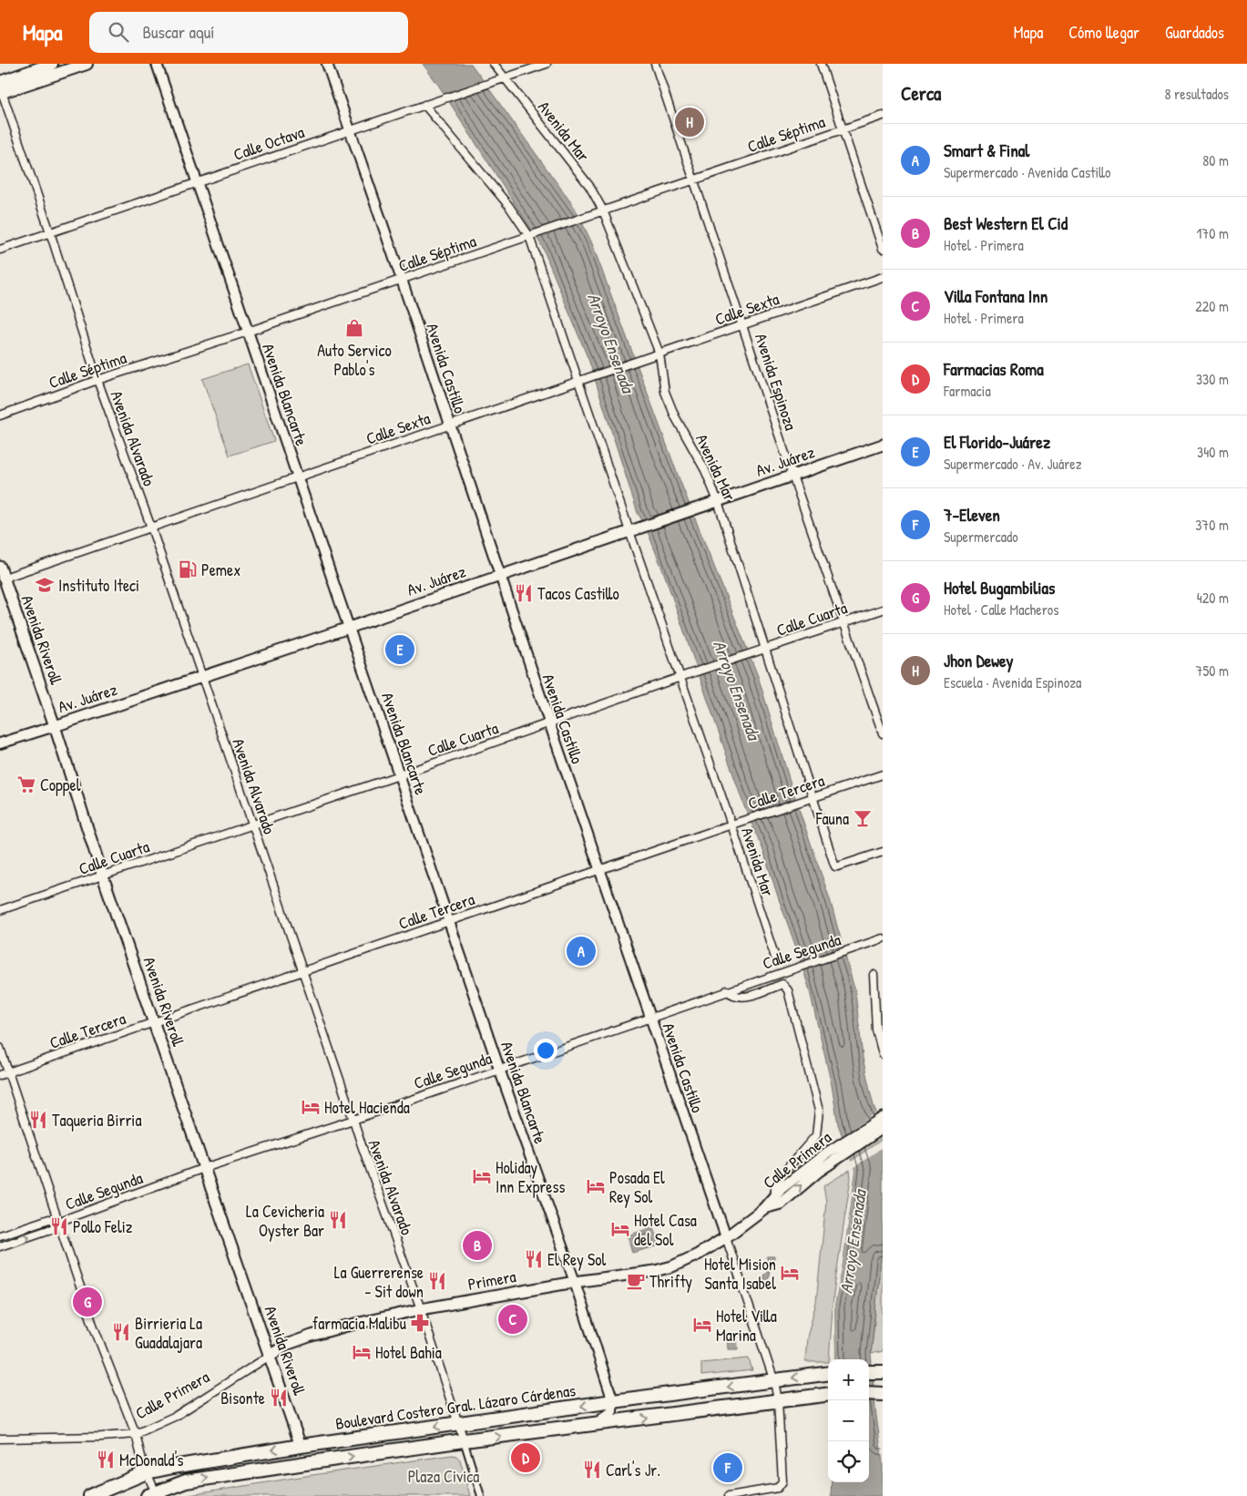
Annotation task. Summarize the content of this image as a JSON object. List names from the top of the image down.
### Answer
{
  "streets": {
    "highway": ["Boulevard Costero Gral. Lázaro Cárdenas"],
    "main road": [
      "Av. Juárez",
      "Avenida Riveroll",
      "Calle Primera",
      "Primera"
    ],
    "street": [
      "Avenida Mar",
      "Calle Séptima",
      "Calle Octava",
      "Calle Sexta",
      "Avenida Castillo",
      "Avenida Espinoza",
      "Avenida Blancarte",
      "Avenida Alvarado",
      "Calle Cuarta",
      "Calle Tercera",
      "Calle Segunda"
    ]
  },
  "crossings": [
    ["Avenida Mar", "Calle Séptima"],
    ["Avenida Mar", "Calle Octava"],
    ["Avenida Mar", "Calle Sexta"],
    ["Avenida Mar", "Av. Juárez"],
    ["Avenida Mar", "Calle Cuarta"],
    ["Avenida Mar", "Calle Tercera"],
    ["Calle Séptima", "Avenida Castillo"],
    ["Calle Séptima", "Avenida Espinoza"],
    ["Calle Séptima", "Avenida Blancarte"],
    ["Calle Séptima", "Avenida Alvarado"],
    ["Calle Octava", "Avenida Castillo"],
    ["Calle Octava", "Avenida Blancarte"],
    ["Calle Octava", "Avenida Alvarado"],
    ["Calle Sexta", "Avenida Castillo"],
    ["Calle Sexta", "Avenida Espinoza"],
    ["Calle Sexta", "Avenida Blancarte"],
    ["Calle Sexta", "Avenida Alvarado"],
    ["Calle Sexta", "Avenida Riveroll"],
    ["Avenida Castillo", "Av. Juárez"],
    ["Avenida Castillo", "Calle Cuarta"],
    ["Avenida Castillo", "Calle Tercera"],
    ["Avenida Castillo", "Calle Segunda"],
    ["Avenida Castillo", "Primera"],
    ["Avenida Castillo", "Boulevard Costero Gral. Lázaro Cárdenas"],
    ["Avenida Espinoza", "Av. Juárez"],
    ["Avenida Espinoza", "Calle Cuarta"],
    ["Avenida Blancarte", "Av. Juárez"],
    ["Avenida Blancarte", "Calle Cuarta"],
    ["Avenida Blancarte", "Calle Tercera"],
    ["Avenida Blancarte", "Calle Segunda"],
    ["Avenida Blancarte", "Primera"],
    ["Avenida Blancarte", "Boulevard Costero Gral. Lázaro Cárdenas"],
    ["Avenida Alvarado", "Av. Juárez"],
    ["Avenida Alvarado", "Calle Cuarta"],
    ["Avenida Alvarado", "Calle Tercera"],
    ["Avenida Alvarado", "Calle Segunda"],
    ["Avenida Alvarado", "Primera"],
    ["Avenida Alvarado", "Boulevard Costero Gral. Lázaro Cárdenas"],
    ["Av. Juárez", "Avenida Riveroll"],
    ["Calle Cuarta", "Avenida Riveroll"],
    ["Avenida Riveroll", "Calle Tercera"],
    ["Avenida Riveroll", "Calle Segunda"],
    ["Avenida Riveroll", "Calle Primera"],
    ["Avenida Riveroll", "Primera"],
    ["Avenida Riveroll", "Boulevard Costero Gral. Lázaro Cárdenas"],
    ["Calle Primera", "Primera"]
  ],
  "water": ["Arroyo Ensenada"],
  "parks": ["Plaza Civica"],
  "places": {
    "shop": ["Auto Servico Pablo's"],
    "fuel station": ["Pemex"],
    "school or university": ["Instituto Iteci"],
    "restaurant": [
      "Tacos Castillo",
      "Taqueria Birria",
      "La Cevicheria Oyster Bar",
      "Pollo Feliz",
      "El Rey Sol",
      "La Guerrerense - Sit down",
      "Birrieria La Guadalajara",
      "Bisonte",
      "McDonald's",
      "Carl's Jr."
    ],
    "supermarket": ["Coppel"],
    "bar": ["Fauna"],
    "hotel": [
      "Hotel Hacienda",
      "Holiday Inn Express",
      "Posada El Rey Sol",
      "Hotel Casa del Sol",
      "Hotel Mision Santa Isabel",
      "Hotel Villa Marina",
      "Hotel Bahia"
    ],
    "cafe": ["Thrifty"],
    "pharmacy": ["farmacia Malibu"]
  },
  "page": {
    "header": "Mapa",
    "search": "Buscar aquí",
    "nav": ["Mapa", "Cómo llegar", "Guardados"],
    "heading": ["Cerca", "8 resultados"],
    "pins": [
      "H",
      "E",
      "A",
      "B",
      "G",
      "C",
      "D",
      "F"
    ],
    "list": [
      {
        "mark": "A",
        "name": "Smart & Final",
        "note": "Supermercado · Avenida Castillo",
        "value": "80 m"
      },
      {
        "mark": "B",
        "name": "Best Western El Cid",
        "note": "Hotel · Primera",
        "value": "170 m"
      },
      {
        "mark": "C",
        "name": "Villa Fontana Inn",
        "note": "Hotel · Primera",
        "value": "220 m"
      },
      {
        "mark": "D",
        "name": "Farmacias Roma",
        "note": "Farmacia",
        "value": "330 m"
      },
      {
        "mark": "E",
        "name": "El Florido-Juárez",
        "note": "Supermercado · Av. Juárez",
        "value": "340 m"
      },
      {
        "mark": "F",
        "name": "7-Eleven",
        "note": "Supermercado",
        "value": "370 m"
      },
      {
        "mark": "G",
        "name": "Hotel Bugambilias",
        "note": "Hotel · Calle Macheros",
        "value": "420 m"
      },
      {
        "mark": "H",
        "name": "Jhon Dewey",
        "note": "Escuela · Avenida Espinoza",
        "value": "750 m"
      }
    ],
    "map_buttons": ["+", "−"]
  }
}
